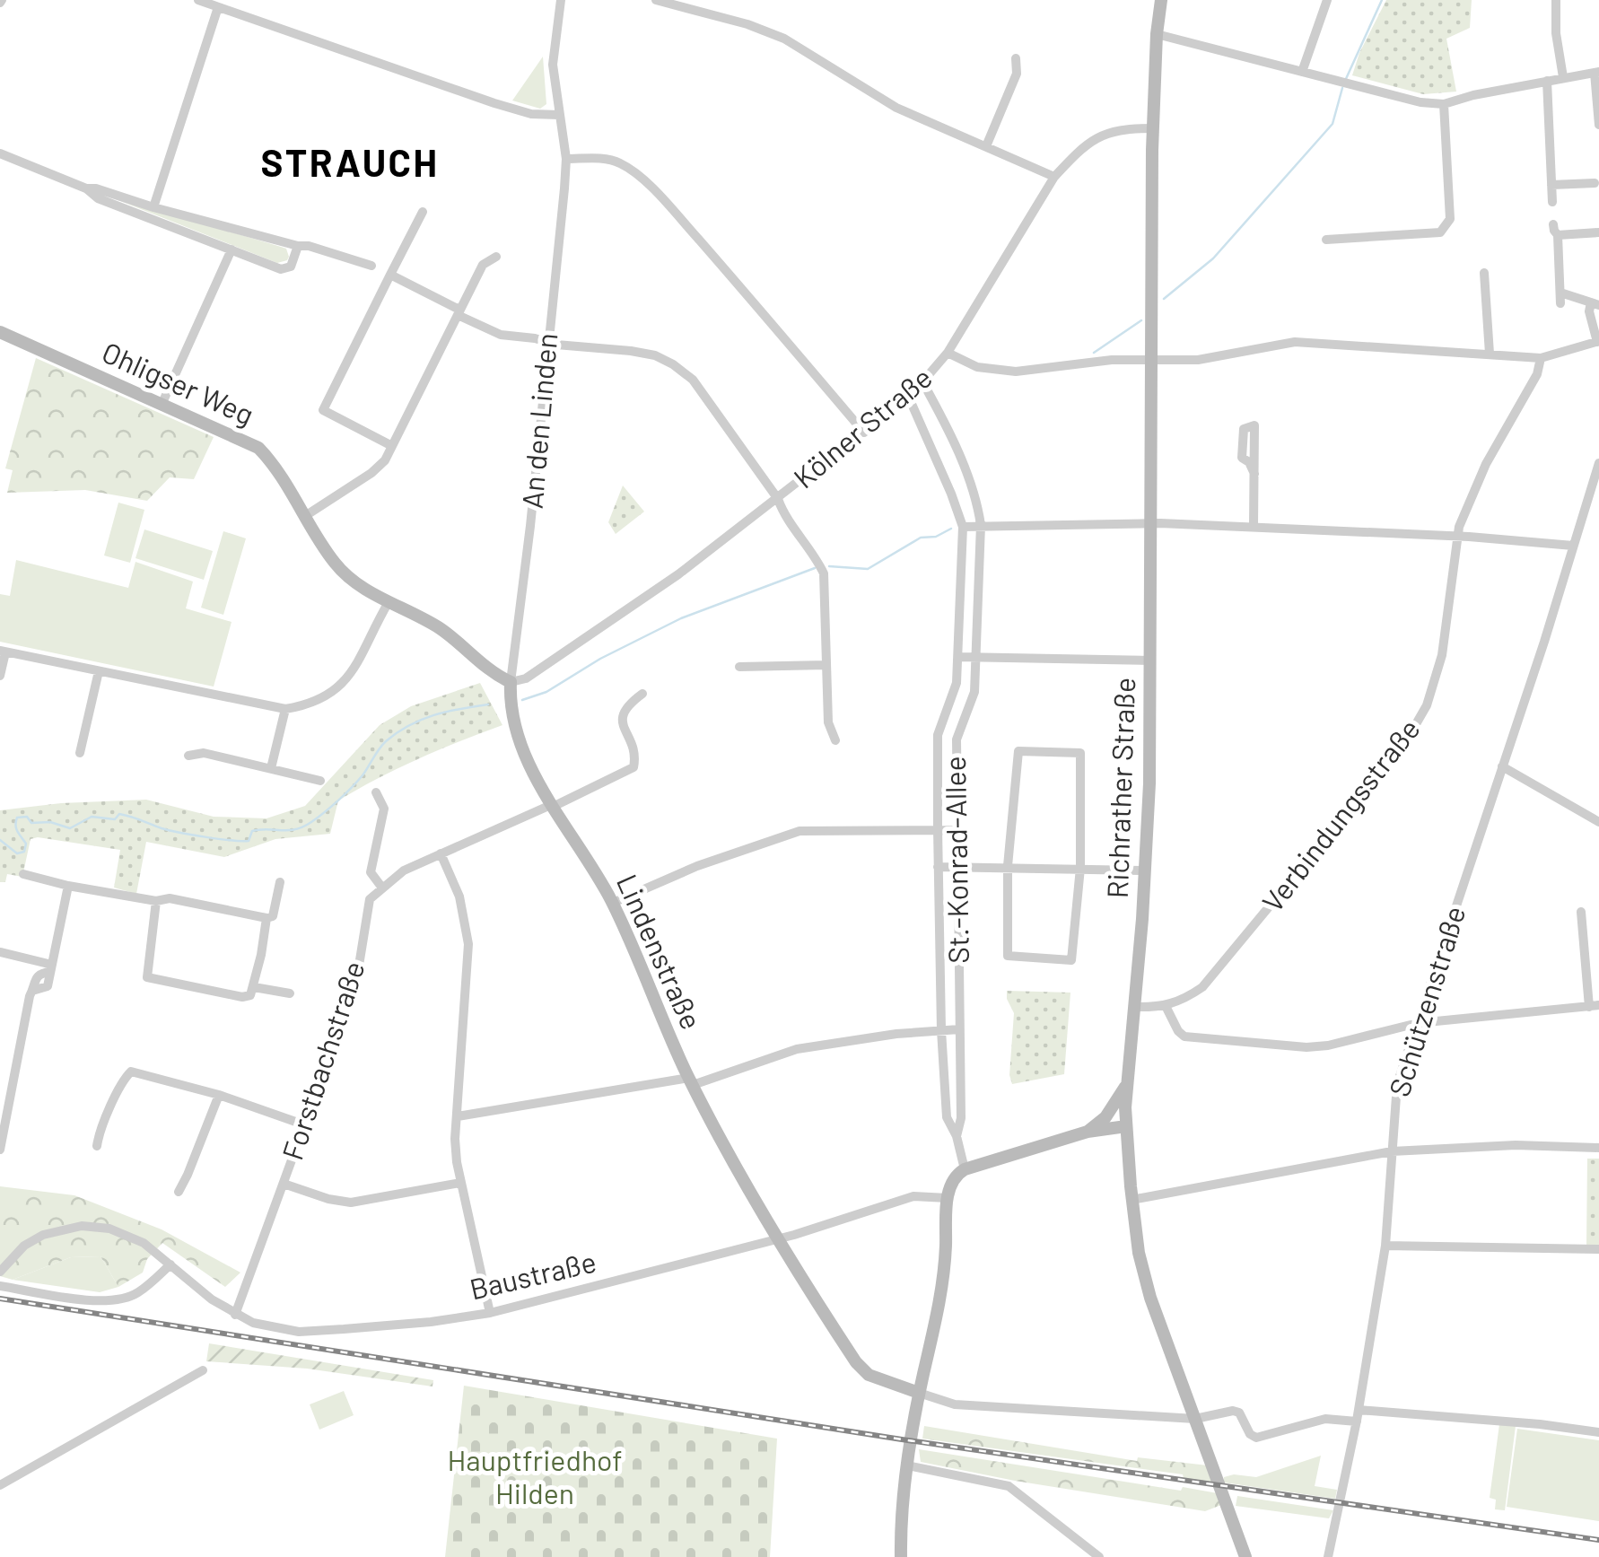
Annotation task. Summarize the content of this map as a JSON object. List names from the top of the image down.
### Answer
{
  "streets": {
    "main road": ["Ohligser Weg", "Richrather Straße", "Lindenstraße"],
    "street": [
      "An den Linden",
      "Kölner Straße",
      "Verbindungsstraße",
      "St.-Konrad-Allee",
      "Schützenstraße",
      "Forstbachstraße",
      "Baustraße"
    ]
  },
  "crossings": [
    ["Ohligser Weg", "An den Linden"],
    ["Ohligser Weg", "Kölner Straße"],
    ["Ohligser Weg", "Lindenstraße"],
    ["An den Linden", "Kölner Straße"],
    ["An den Linden", "Lindenstraße"],
    ["Kölner Straße", "Richrather Straße"],
    ["Kölner Straße", "St.-Konrad-Allee"],
    ["Kölner Straße", "Lindenstraße"],
    ["Richrather Straße", "Verbindungsstraße"],
    ["Lindenstraße", "Baustraße"],
    ["Forstbachstraße", "Baustraße"]
  ],
  "districts": ["STRAUCH"],
  "parks": ["Hauptfriedhof Hilden"]
}
